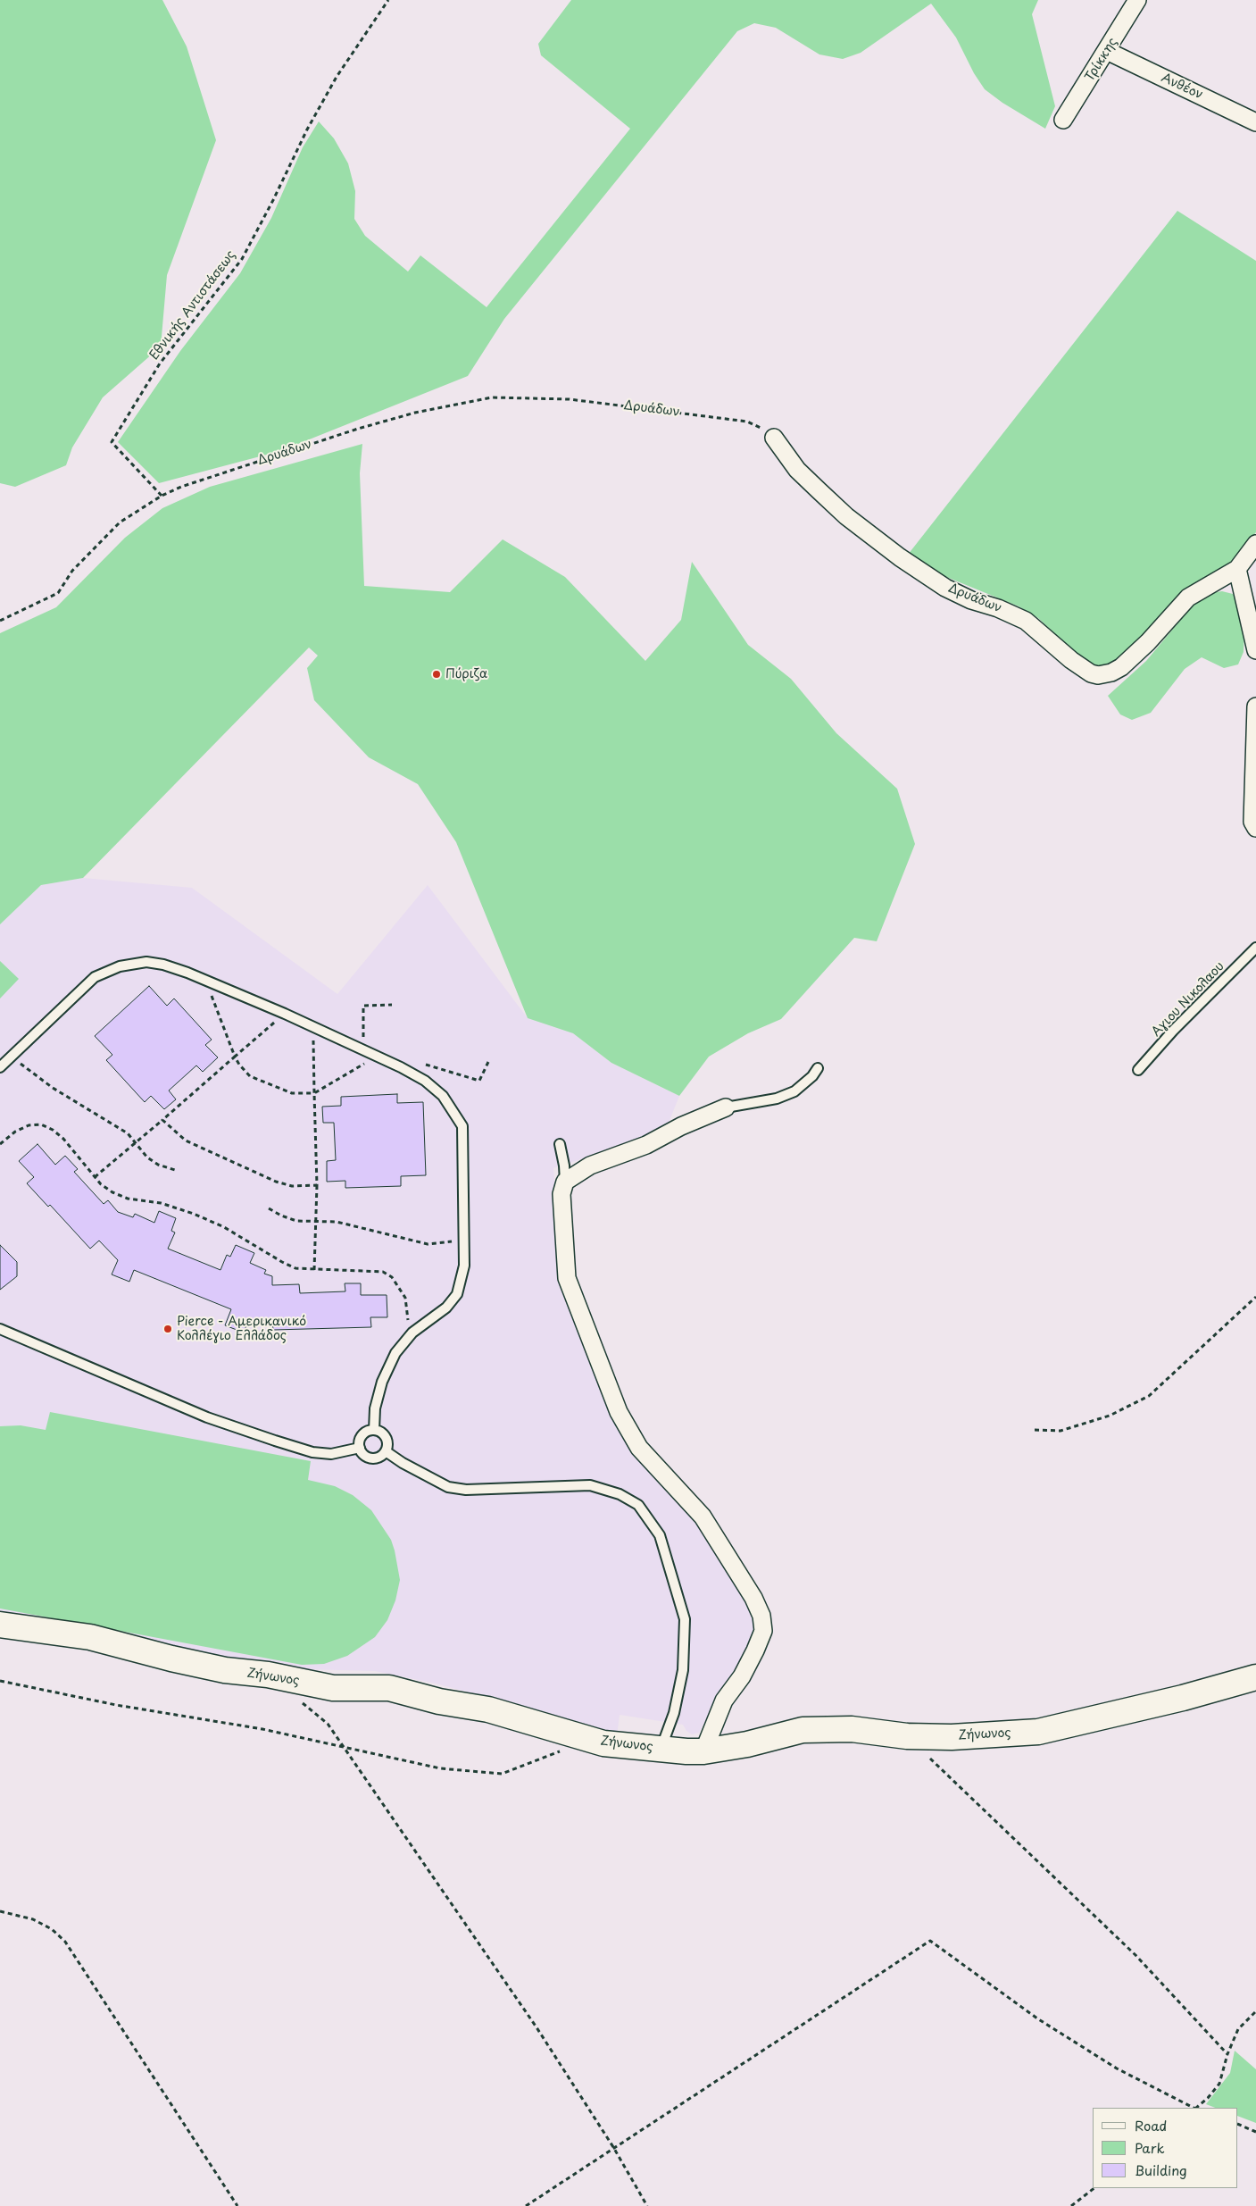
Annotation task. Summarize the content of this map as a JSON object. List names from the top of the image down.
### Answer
{
  "streets": {
    "street": [
      "Τρίκκης",
      "Ανθέον",
      "Δρυάδων",
      "Ζήνωνος"
    ],
    "lane": ["Αγιου Νικολαου"],
    "path": ["Εθνικής Αντιστάσεως"]
  },
  "crossings": [
    ["Τρίκκης", "Ανθέον"],
    ["Εθνικής Αντιστάσεως", "Δρυάδων"]
  ],
  "places": ["Πύριζα", "Pierce - Αμερικανικό Κολλέγιο Ελλάδος"],
  "legend": ["Road", "Park", "Building"]
}
